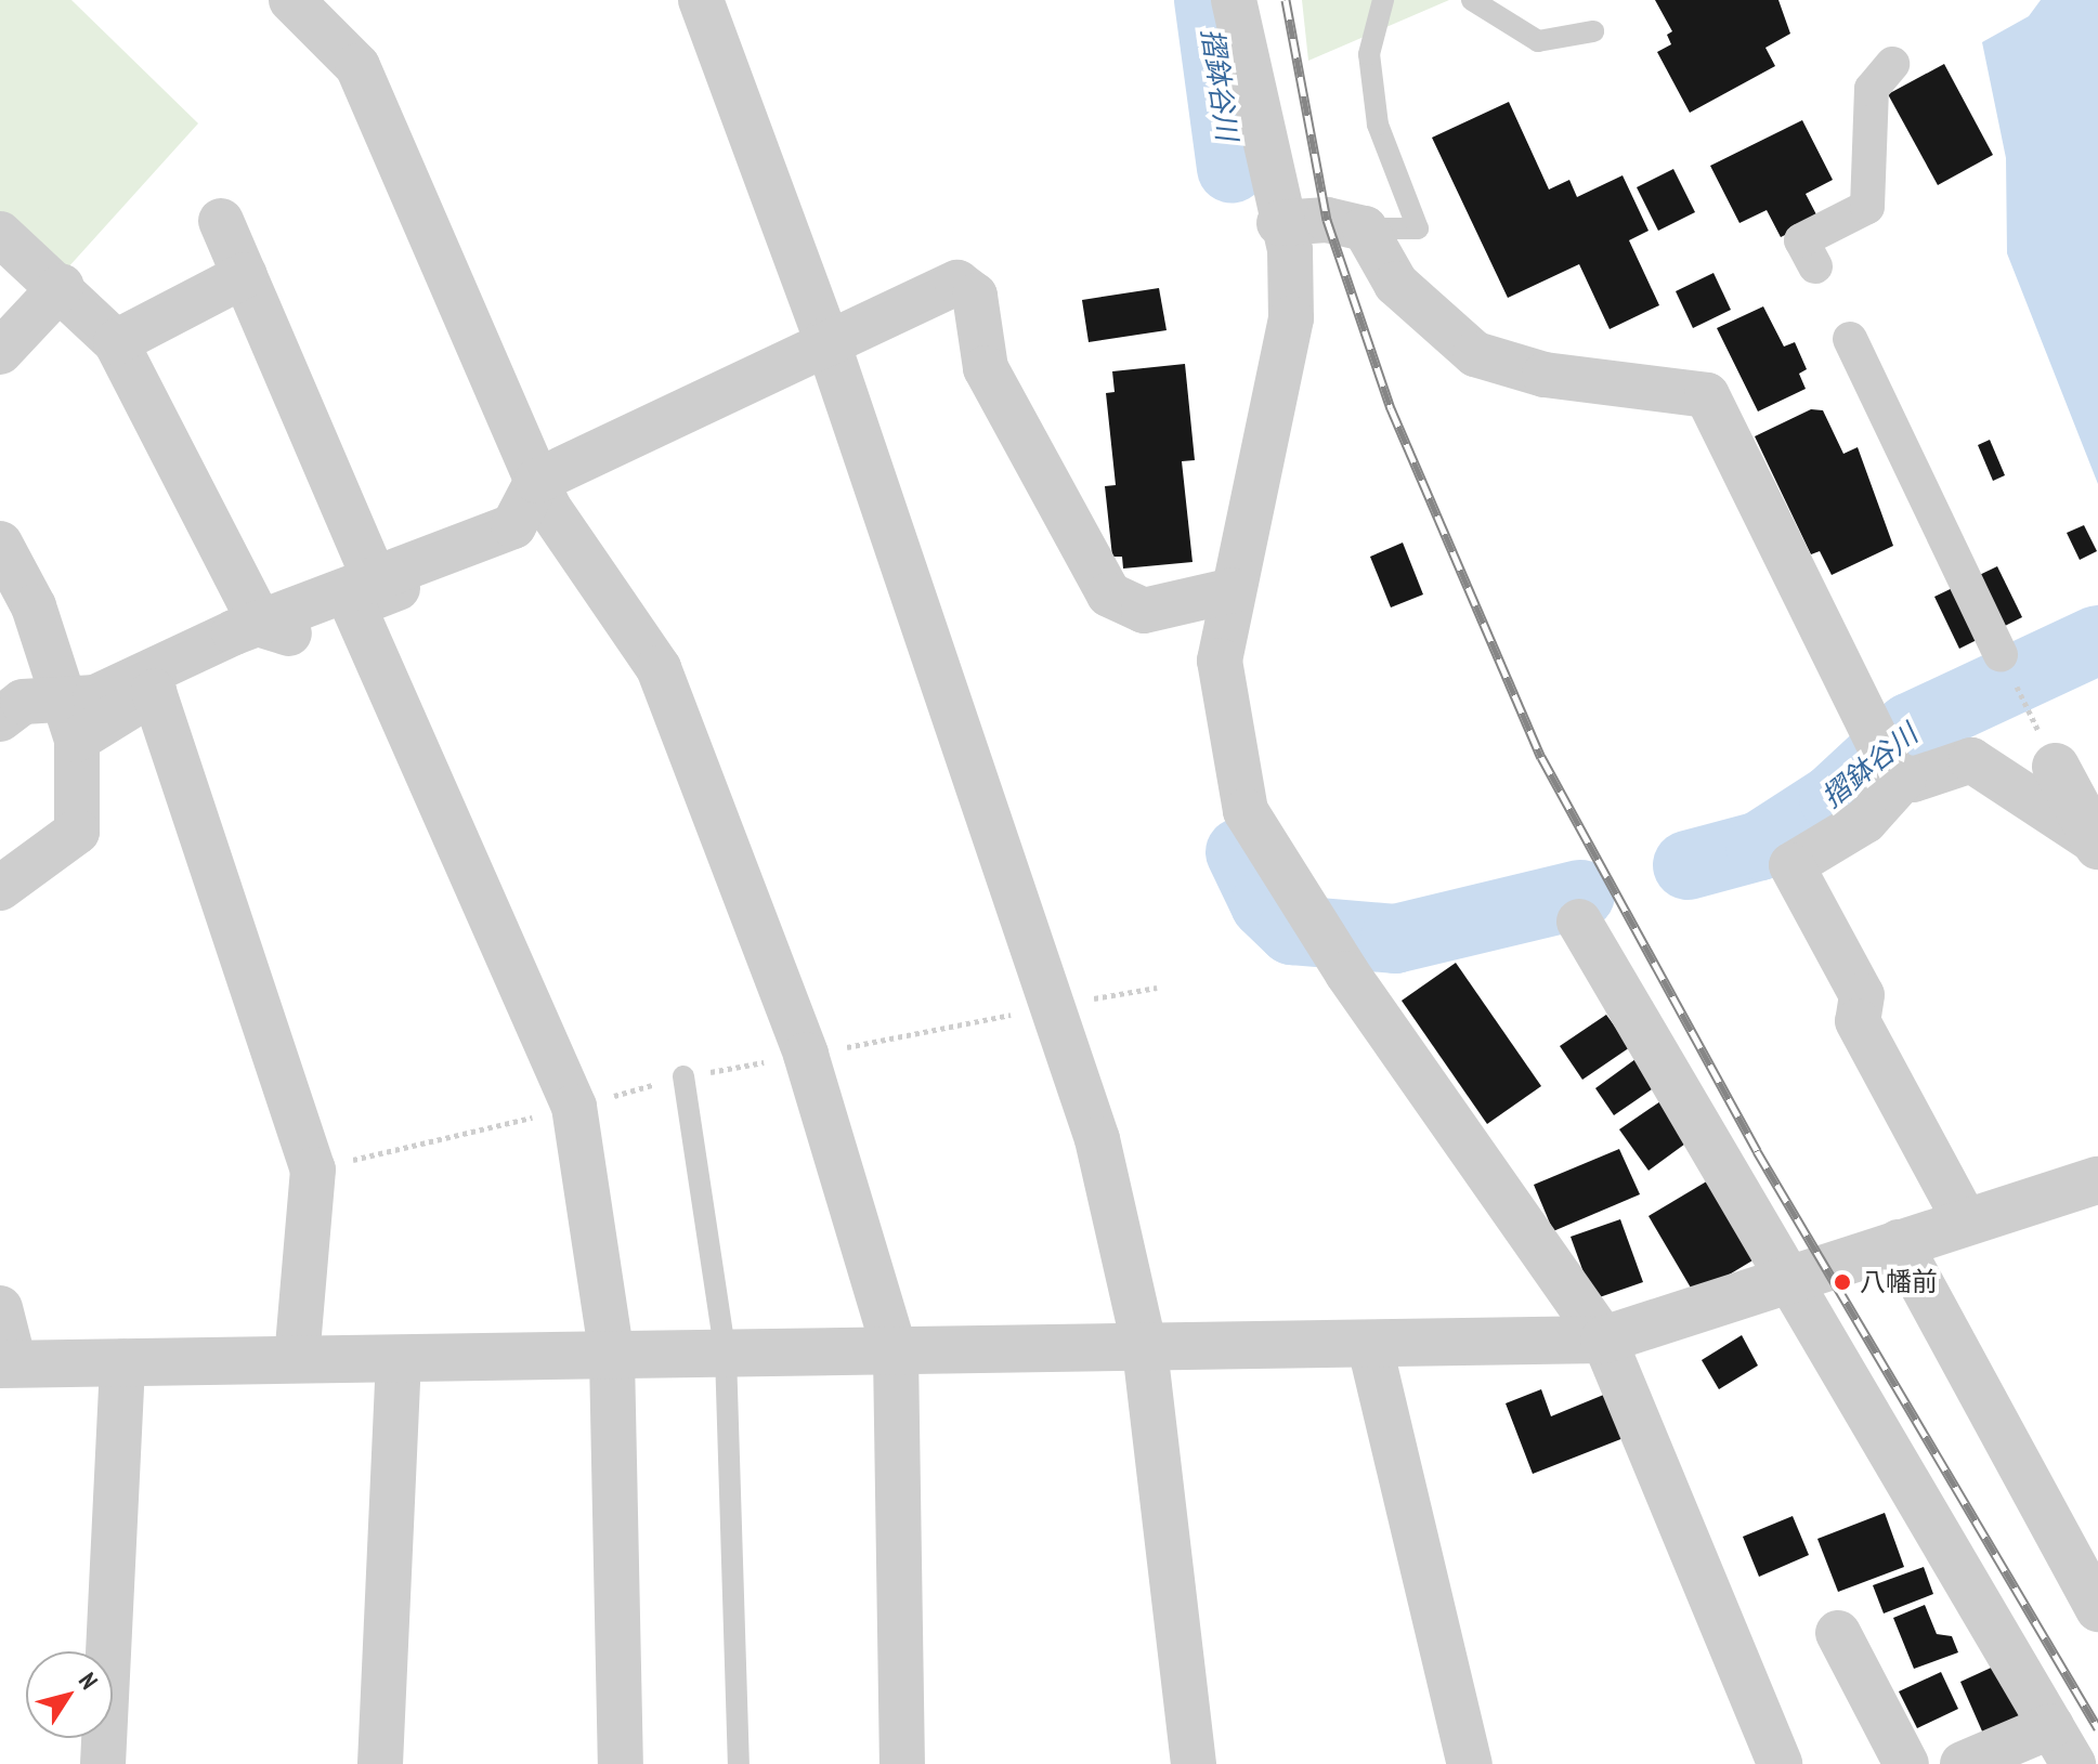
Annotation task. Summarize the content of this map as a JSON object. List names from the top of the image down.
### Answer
{
  "water": ["摺鉢谷川"],
  "places": ["八幡前"],
  "north": "top right"
}
